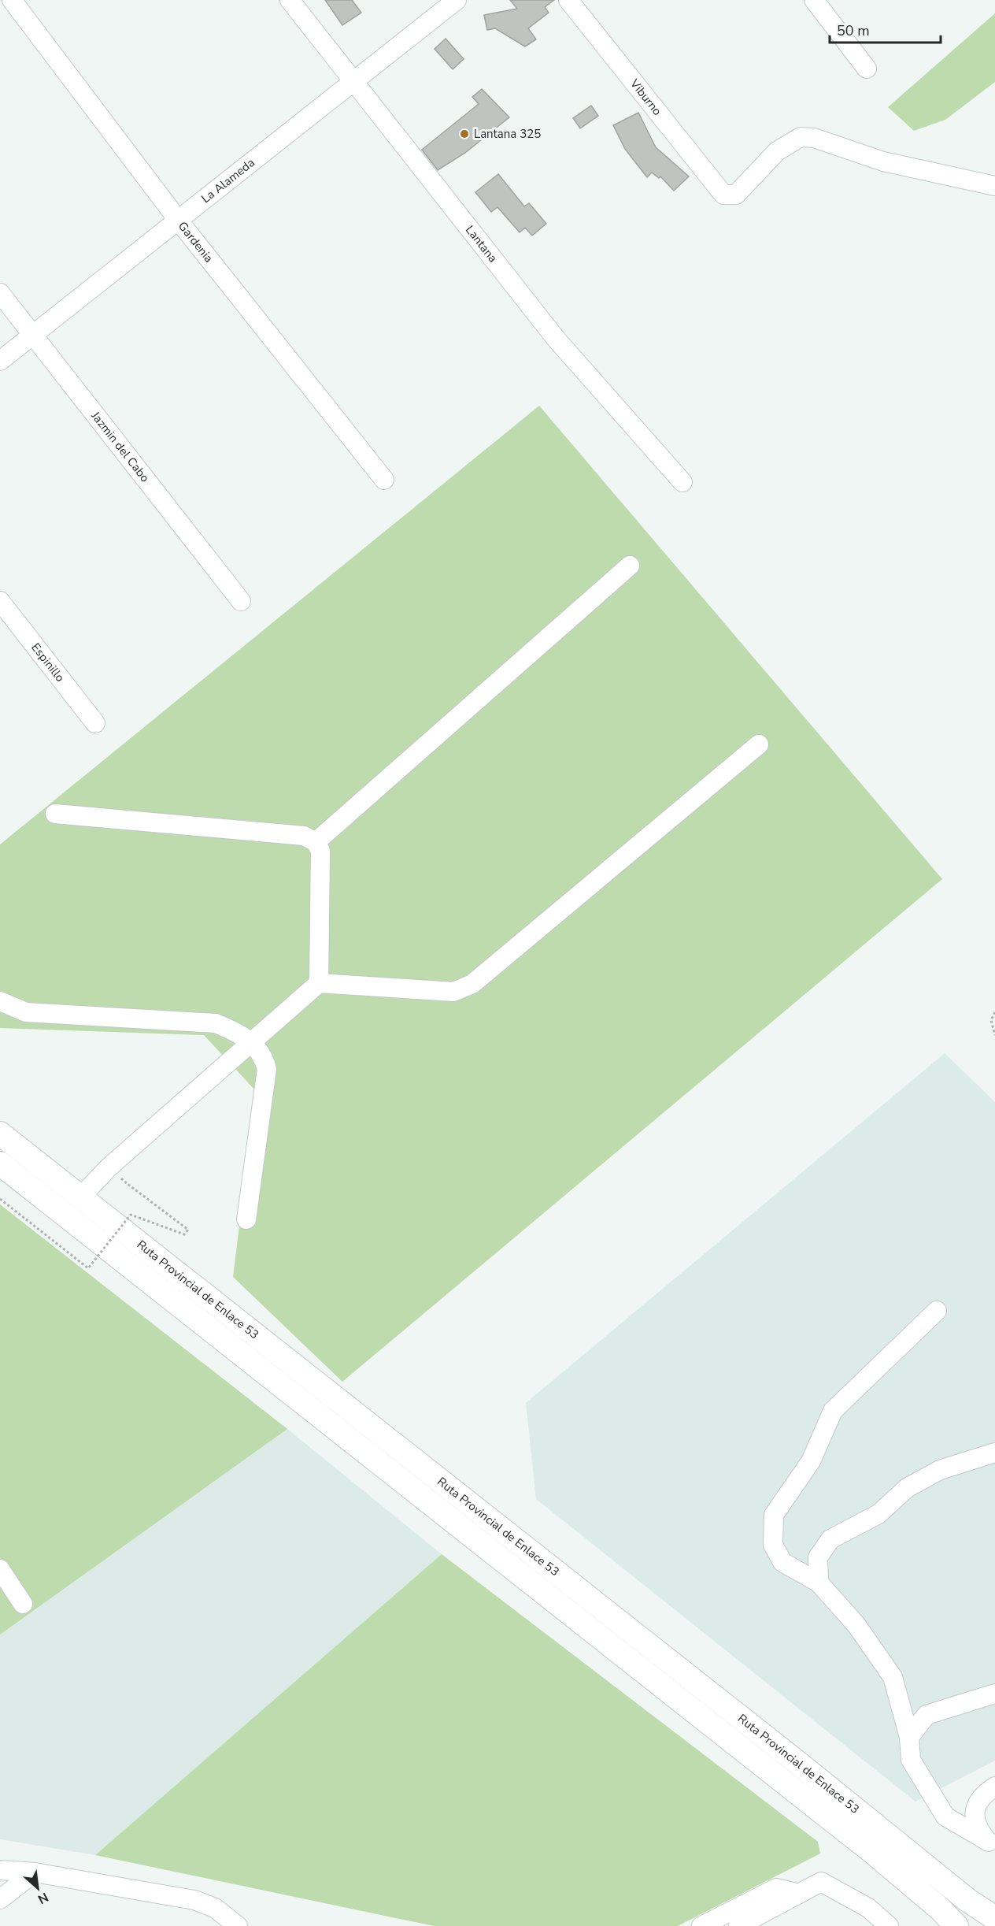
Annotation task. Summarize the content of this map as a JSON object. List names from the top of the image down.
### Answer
{
  "streets": {
    "main road": ["Ruta Provincial de Enlace 53"],
    "street": [
      "Viburno",
      "La Alameda",
      "Gardenia",
      "Lantana",
      "Jazmin del Cabo",
      "Espinillo"
    ]
  },
  "crossings": [
    ["La Alameda", "Gardenia"],
    ["La Alameda", "Lantana"],
    ["La Alameda", "Jazmin del Cabo"]
  ],
  "places": ["Lantana 325"],
  "scale_bar": "50 m",
  "north": "bottom right"
}
